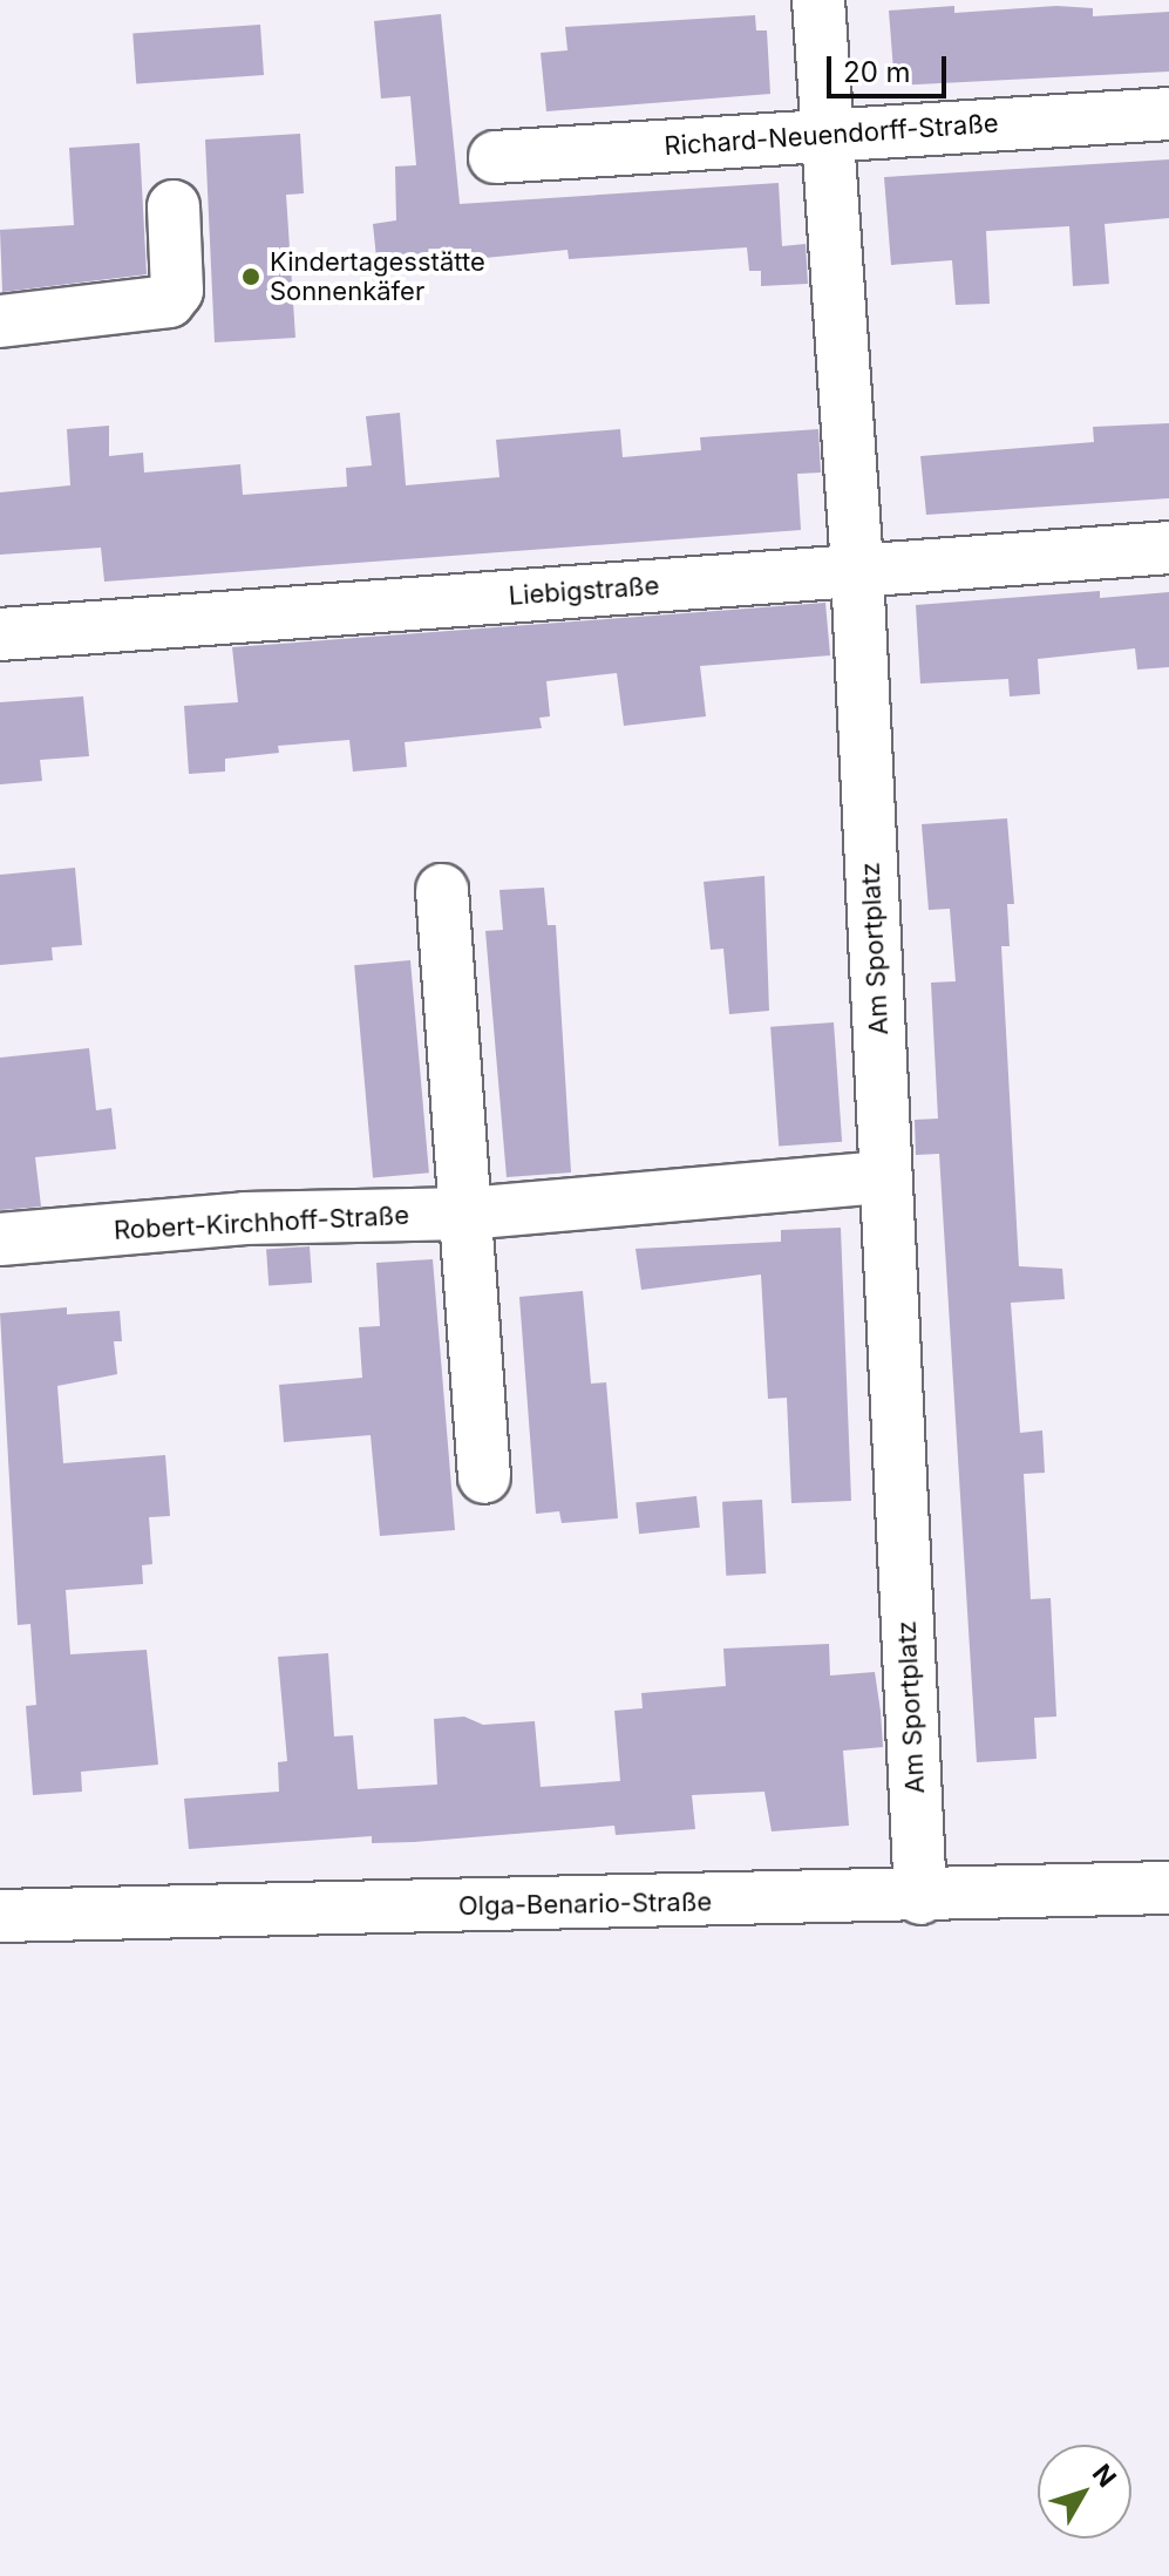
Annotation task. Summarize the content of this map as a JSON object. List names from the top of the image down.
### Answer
{
  "streets": {
    "street": [
      "Richard-Neuendorff-Straße",
      "Liebigstraße",
      "Am Sportplatz",
      "Robert-Kirchhoff-Straße",
      "Olga-Benario-Straße"
    ]
  },
  "crossings": [
    ["Richard-Neuendorff-Straße", "Am Sportplatz"],
    ["Liebigstraße", "Am Sportplatz"],
    ["Am Sportplatz", "Robert-Kirchhoff-Straße"],
    ["Am Sportplatz", "Olga-Benario-Straße"]
  ],
  "places": ["Kindertagesstätte Sonnenkäfer"],
  "scale_bar": "20 m",
  "north": "top right"
}
